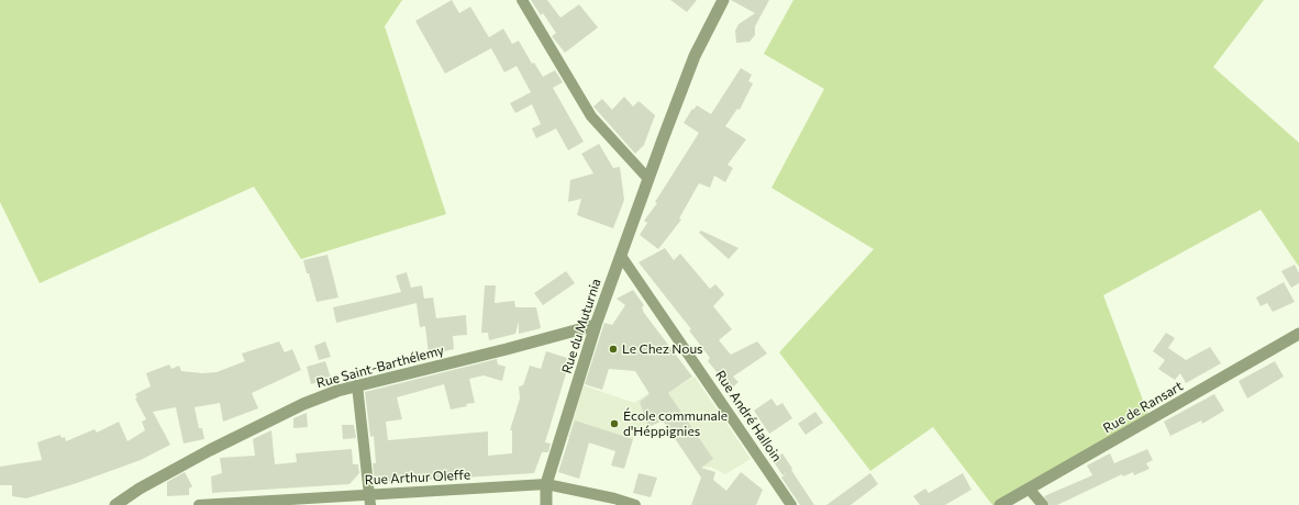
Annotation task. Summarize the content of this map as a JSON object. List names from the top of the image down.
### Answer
{
  "streets": {
    "street": [
      "Rue du Muturnia",
      "Rue Saint-Barthélemy",
      "Rue de Ransart",
      "Rue André Halloin",
      "Rue Arthur Oleffe"
    ]
  },
  "crossings": [
    ["Rue du Muturnia", "Rue Saint-Barthélemy"],
    ["Rue du Muturnia", "Rue André Halloin"],
    ["Rue du Muturnia", "Rue Arthur Oleffe"]
  ],
  "places": ["Le Chez Nous", "École communale d'Héppignies"]
}
